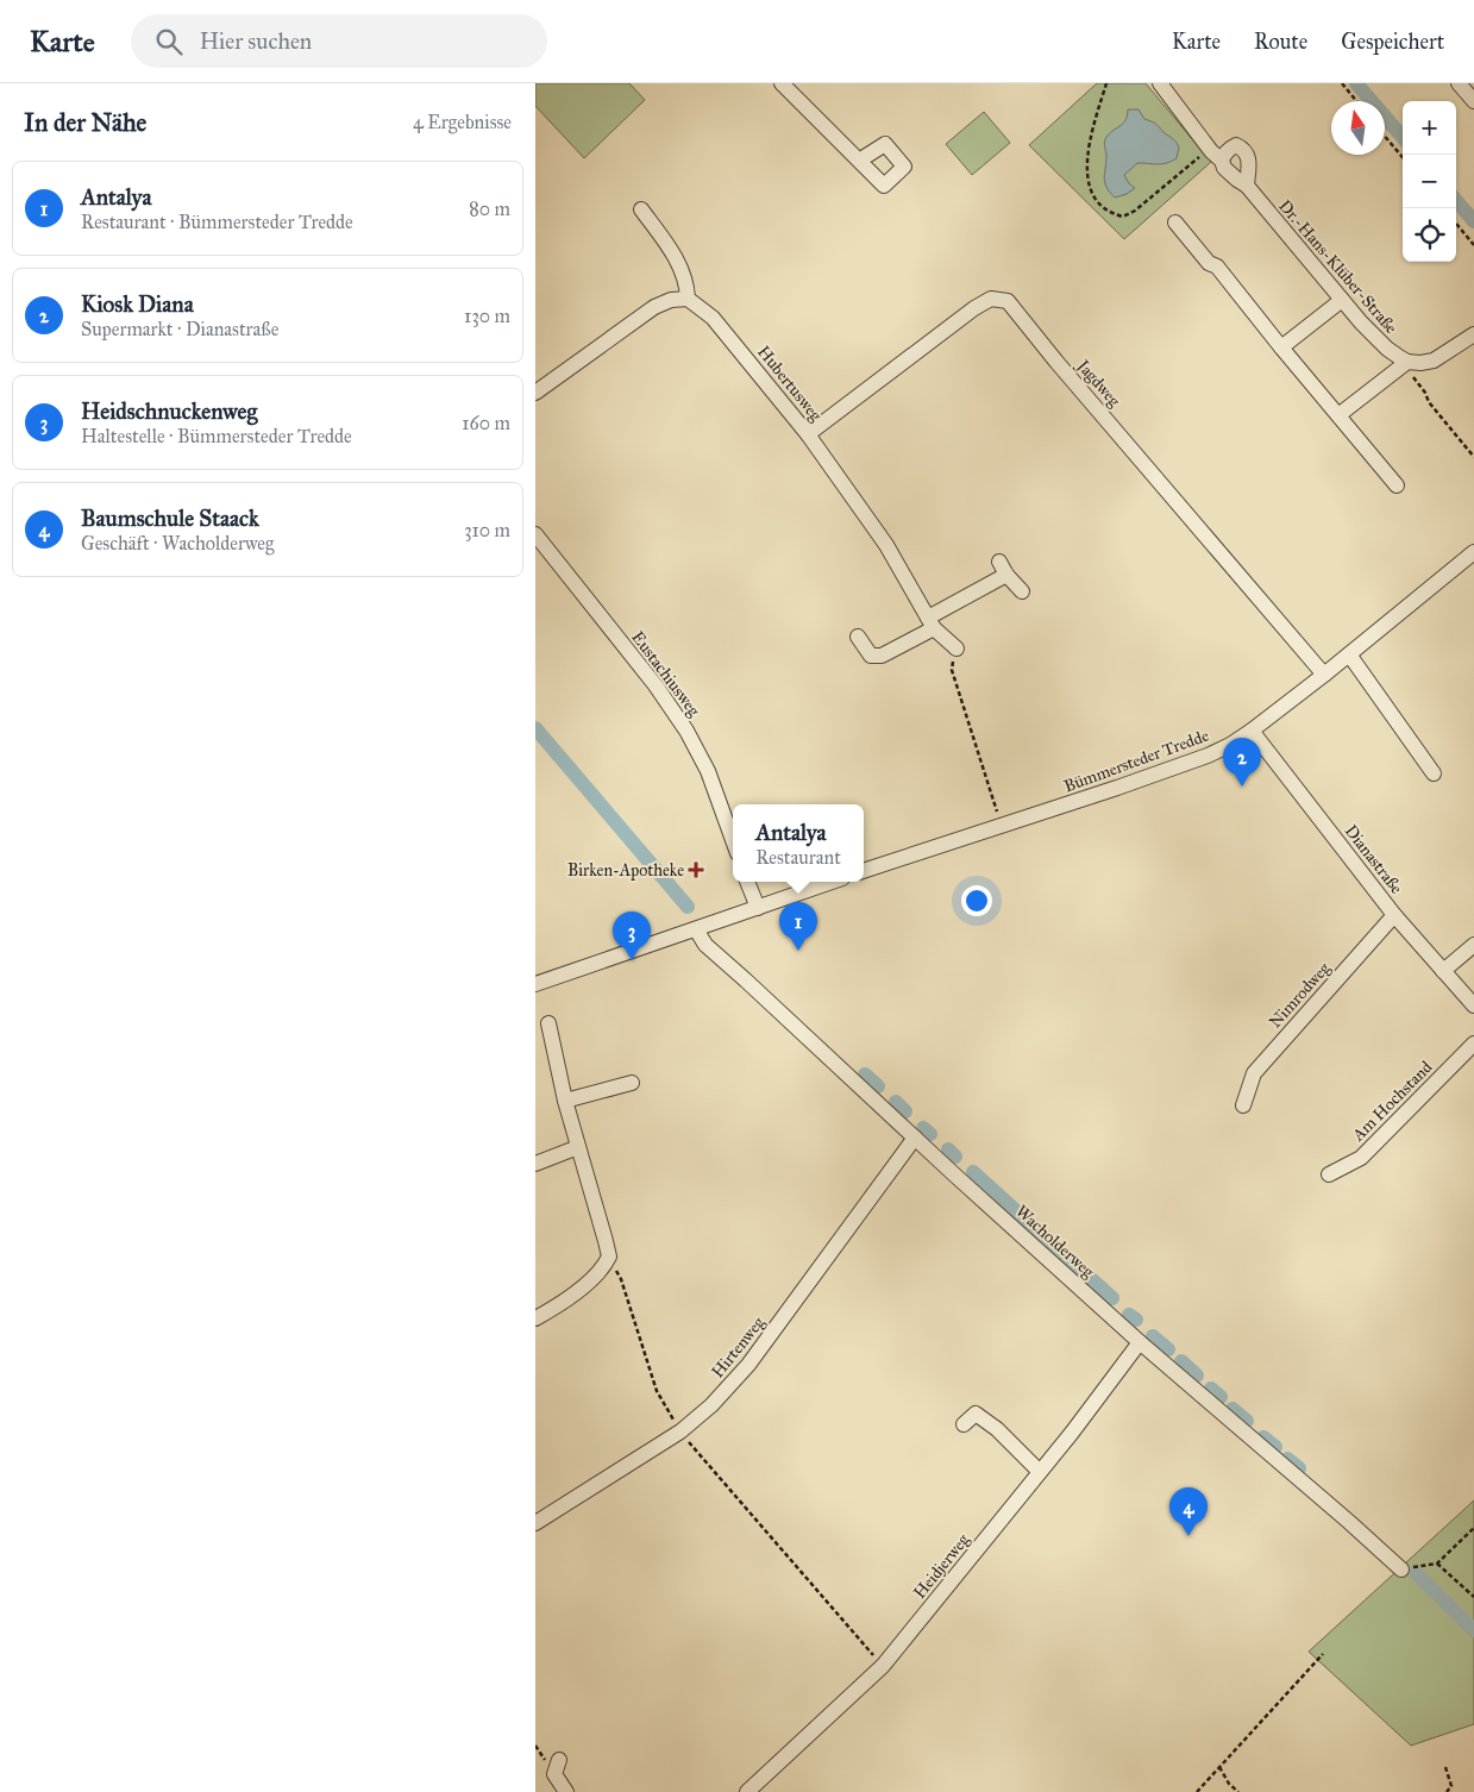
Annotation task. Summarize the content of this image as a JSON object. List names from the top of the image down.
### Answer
{
  "streets": {
    "street": [
      "Dr.-Hans-Klüber-Straße",
      "Hubertusweg",
      "Jagdweg",
      "Eustachiusweg",
      "Bümmersteder Tredde",
      "Dianastraße",
      "Nimrodweg",
      "Am Hochstand",
      "Wacholderweg",
      "Hirtenweg",
      "Heidjerweg"
    ]
  },
  "crossings": [
    ["Hubertusweg", "Jagdweg"],
    ["Jagdweg", "Bümmersteder Tredde"],
    ["Bümmersteder Tredde", "Dianastraße"],
    ["Dianastraße", "Nimrodweg"],
    ["Wacholderweg", "Hirtenweg"],
    ["Wacholderweg", "Heidjerweg"]
  ],
  "places": {
    "health": ["Birken-Apotheke"]
  },
  "north": "top",
  "page": {
    "header": "Karte",
    "search": "Hier suchen",
    "nav": ["Karte", "Route", "Gespeichert"],
    "heading": ["In der Nähe", "4 Ergebnisse"],
    "map_buttons": ["+", "−"],
    "list": [
      {
        "mark": "1",
        "name": "Antalya",
        "note": "Restaurant · Bümmersteder Tredde",
        "value": "80 m"
      },
      {
        "mark": "2",
        "name": "Kiosk Diana",
        "note": "Supermarkt · Dianastraße",
        "value": "130 m"
      },
      {
        "mark": "3",
        "name": "Heidschnuckenweg",
        "note": "Haltestelle · Bümmersteder Tredde",
        "value": "160 m"
      },
      {
        "mark": "4",
        "name": "Baumschule Staack",
        "note": "Geschäft · Wacholderweg",
        "value": "310 m"
      }
    ],
    "pins": [
      "2",
      "1",
      "3",
      "4"
    ],
    "popup": ["Antalya", "Restaurant"]
  }
}
